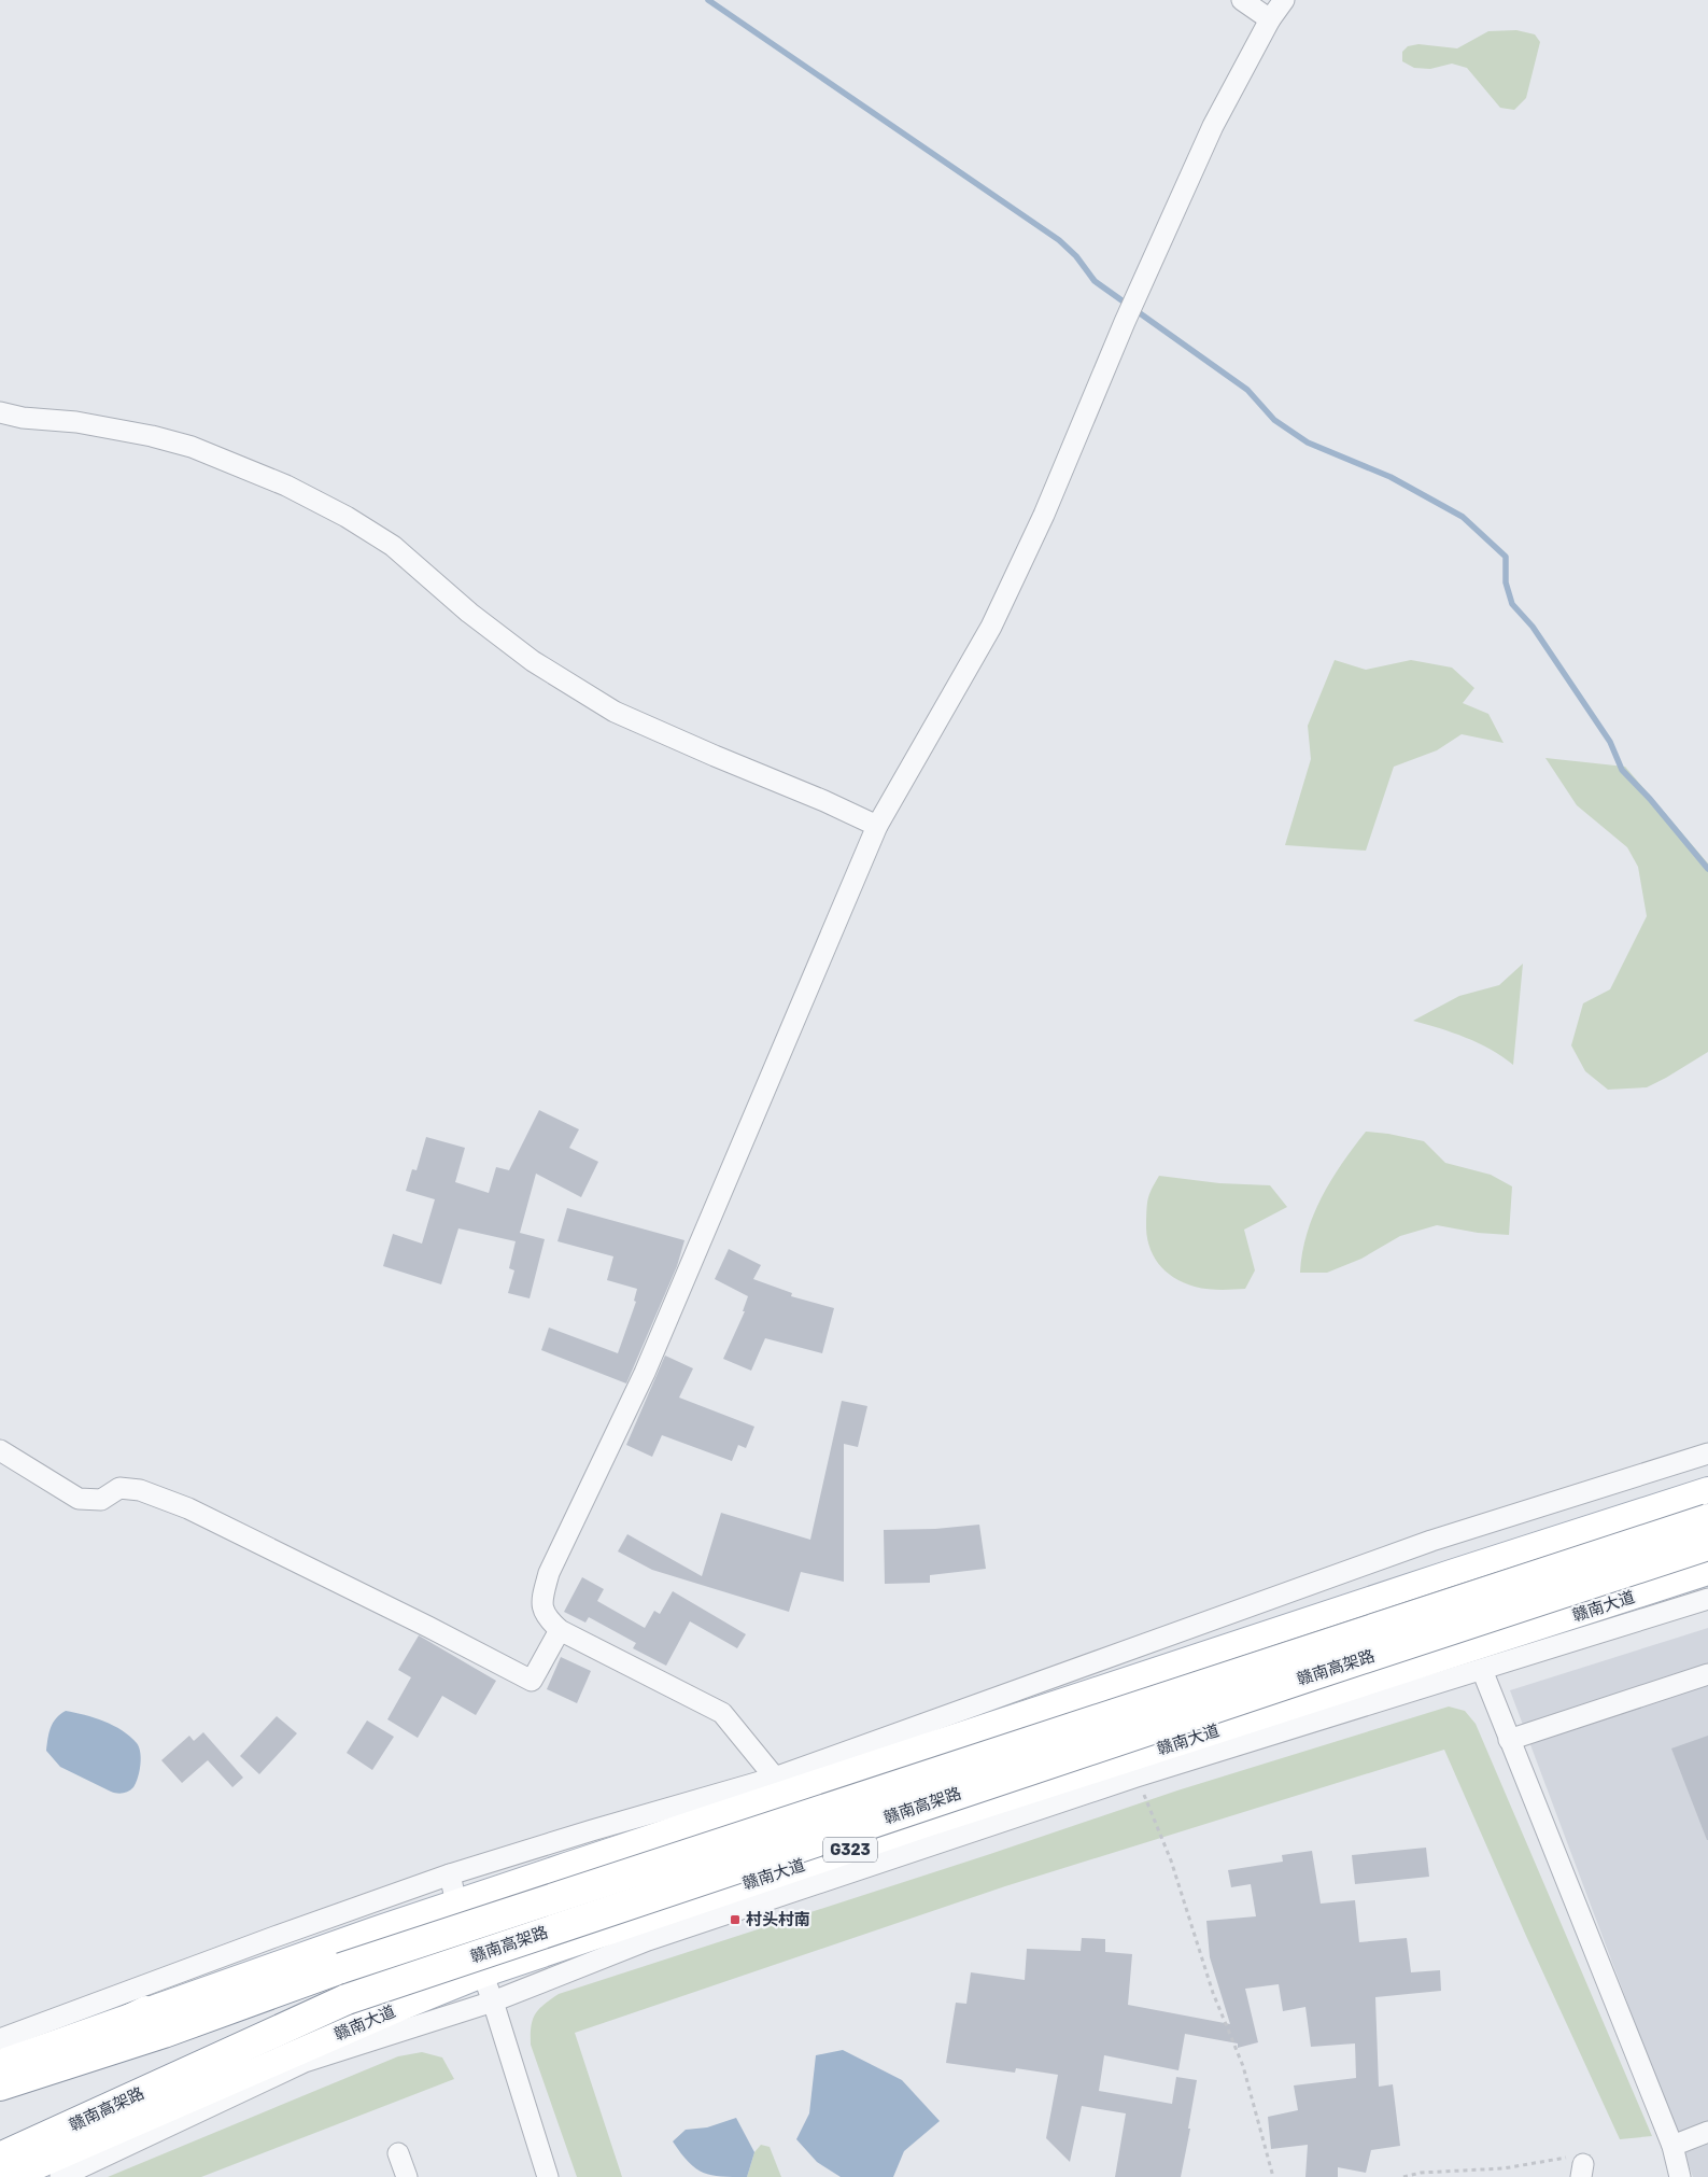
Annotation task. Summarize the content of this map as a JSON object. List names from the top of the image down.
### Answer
{
  "streets": {
    "highway": ["赣南高架路"],
    "main road": ["赣南大道", "G323"]
  },
  "places": {
    "transit": ["村头村南"]
  }
}
